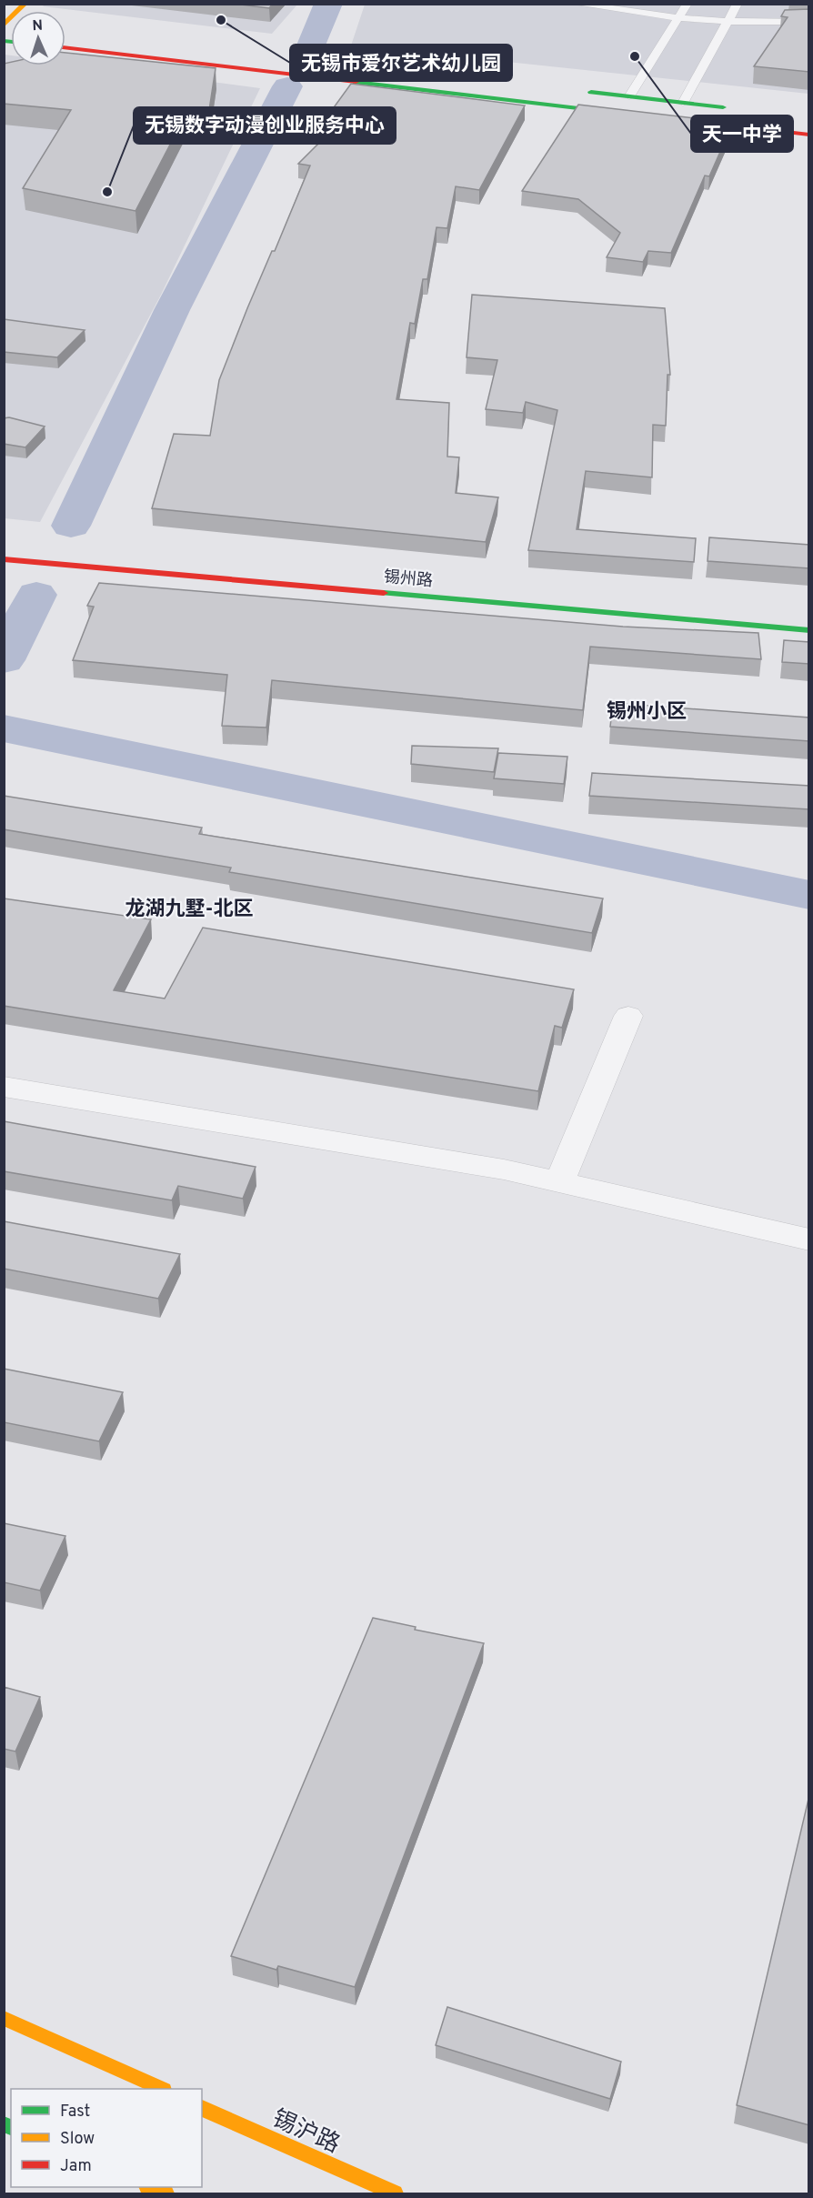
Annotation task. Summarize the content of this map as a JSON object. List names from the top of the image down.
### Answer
{
  "streets": {
    "main road": ["锡州路", "锡沪路"]
  },
  "districts": ["锡州小区", "龙湖九墅-北区"],
  "places": ["无锡市爱尔艺术幼儿园", "天一中学", "无锡数字动漫创业服务中心"],
  "legend": ["Fast", "Slow", "Jam"],
  "north": "top"
}
